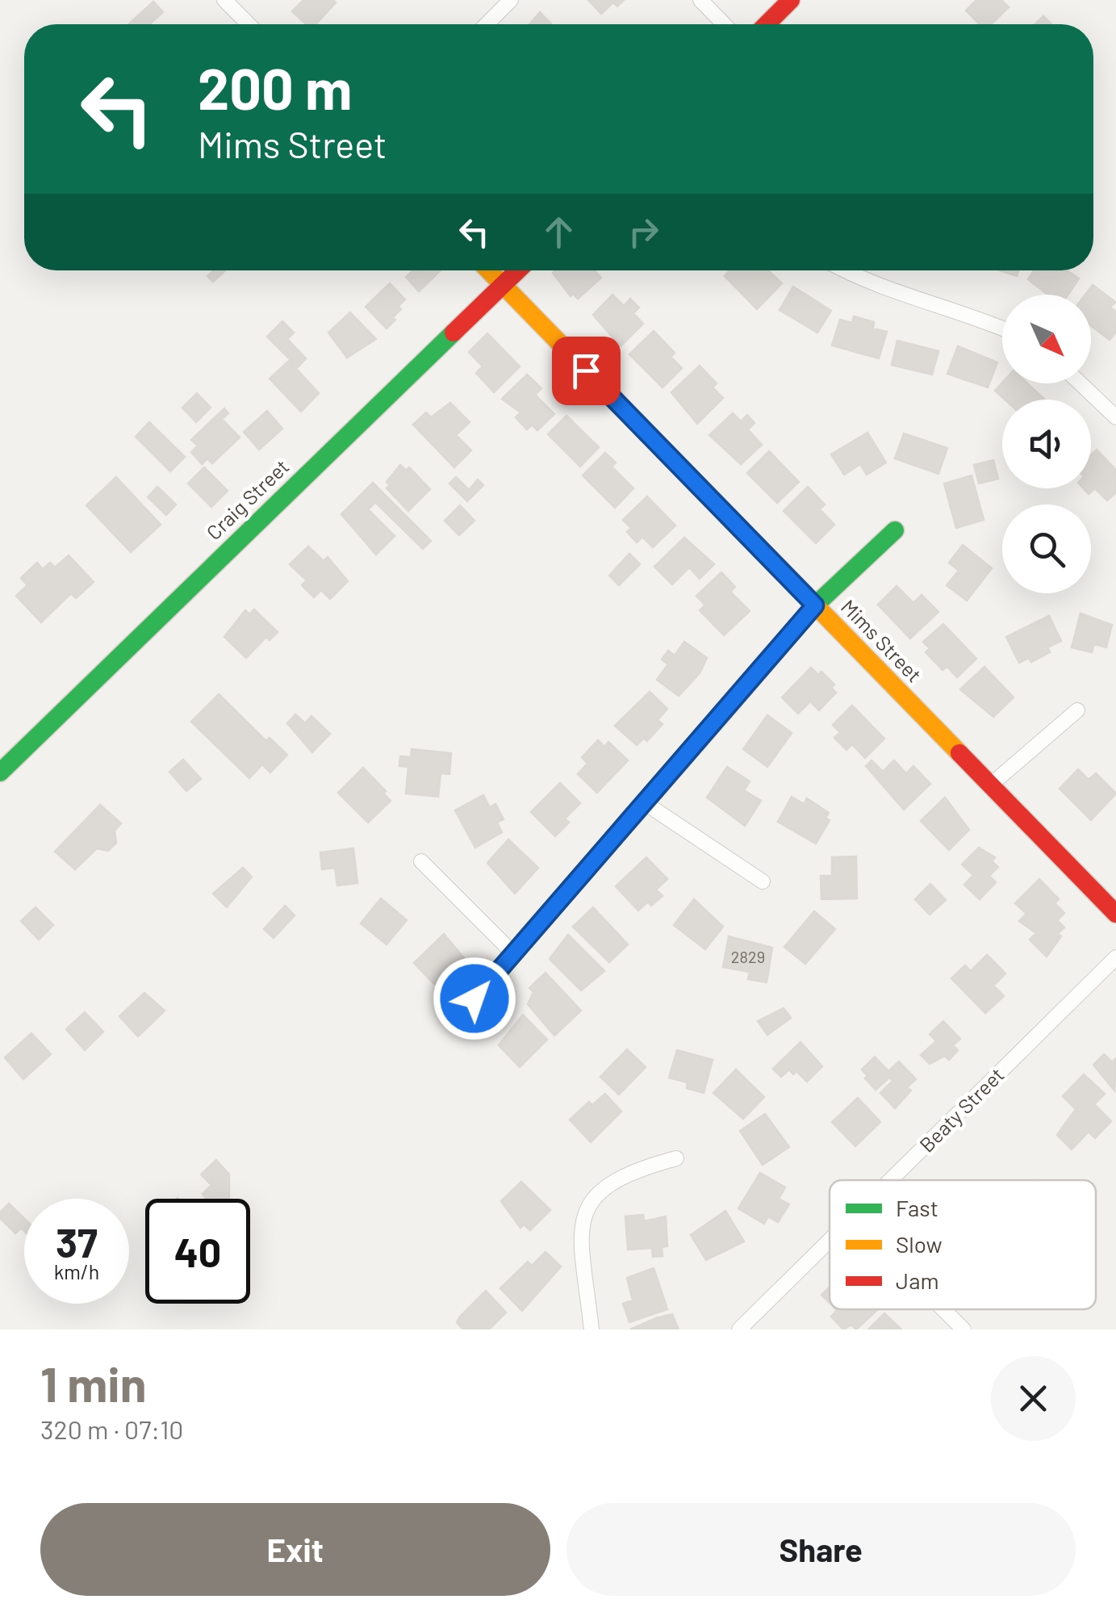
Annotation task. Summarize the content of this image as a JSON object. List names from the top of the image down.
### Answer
{
  "streets": {
    "street": ["Craig Street", "Mims Street", "Beaty Street"]
  },
  "crossings": [
    ["Craig Street", "Mims Street"]
  ],
  "house_numbers": ["2829"],
  "legend": ["Fast", "Slow", "Jam"],
  "north": "bottom right",
  "page": {
    "turn": ["200 m", "Mims Street"],
    "speed": "37 km/h",
    "limit": "40",
    "heading": ["1 min", "320 m · 07:10"],
    "buttons": ["Exit", "Share"]
  }
}
